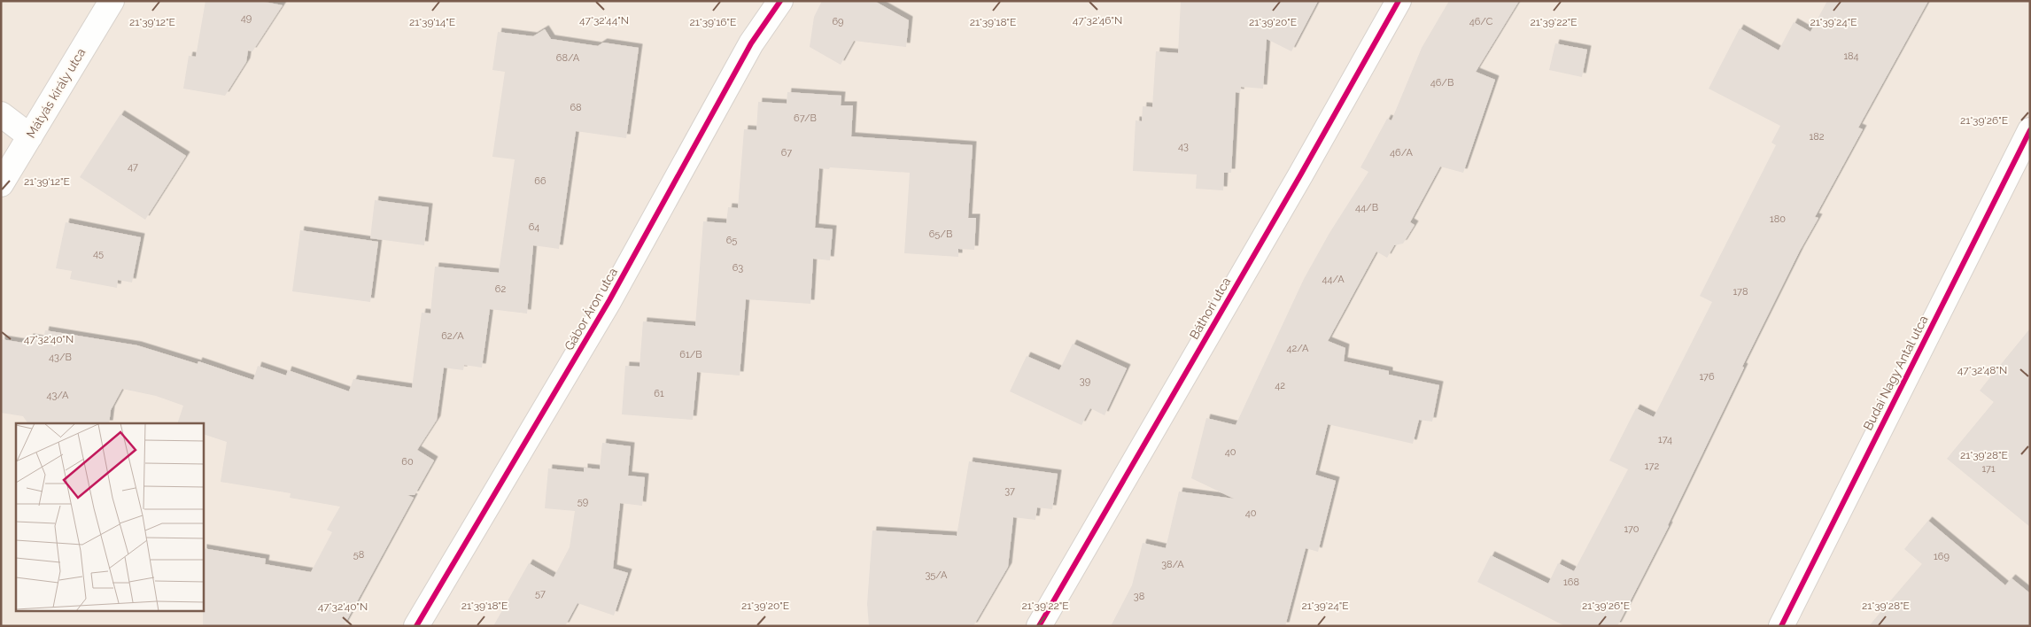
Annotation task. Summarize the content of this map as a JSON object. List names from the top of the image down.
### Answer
{
  "streets": {
    "street": [
      "Mátyás király utca",
      "Báthori utca",
      "Gábor Áron utca",
      "Budai Nagy Antal utca"
    ]
  },
  "house_numbers": [
    "49",
    "69",
    "46/C",
    "184",
    "68/A",
    "46/B",
    "68",
    "67/B",
    "182",
    "43",
    "67",
    "46/A",
    "47",
    "66",
    "44/B",
    "180",
    "64",
    "65/B",
    "65",
    "45",
    "63",
    "44/A",
    "62",
    "178",
    "62/A",
    "42/A",
    "61/B",
    "43/B",
    "176",
    "39",
    "42",
    "61",
    "43/A",
    "174",
    "40",
    "60",
    "172",
    "171",
    "37",
    "59",
    "40",
    "170",
    "58",
    "169",
    "38/A",
    "35/A",
    "168",
    "57",
    "38"
  ],
  "coordinates": [
    "47°32'44\"N",
    "47°32'46\"N",
    "21°39'12\"E",
    "21°39'14\"E",
    "21°39'16\"E",
    "21°39'18\"E",
    "21°39'20\"E",
    "21°39'22\"E",
    "21°39'24\"E",
    "21°39'26\"E",
    "47°32'40\"N",
    "47°32'48\"N",
    "21°39'28\"E"
  ]
}
